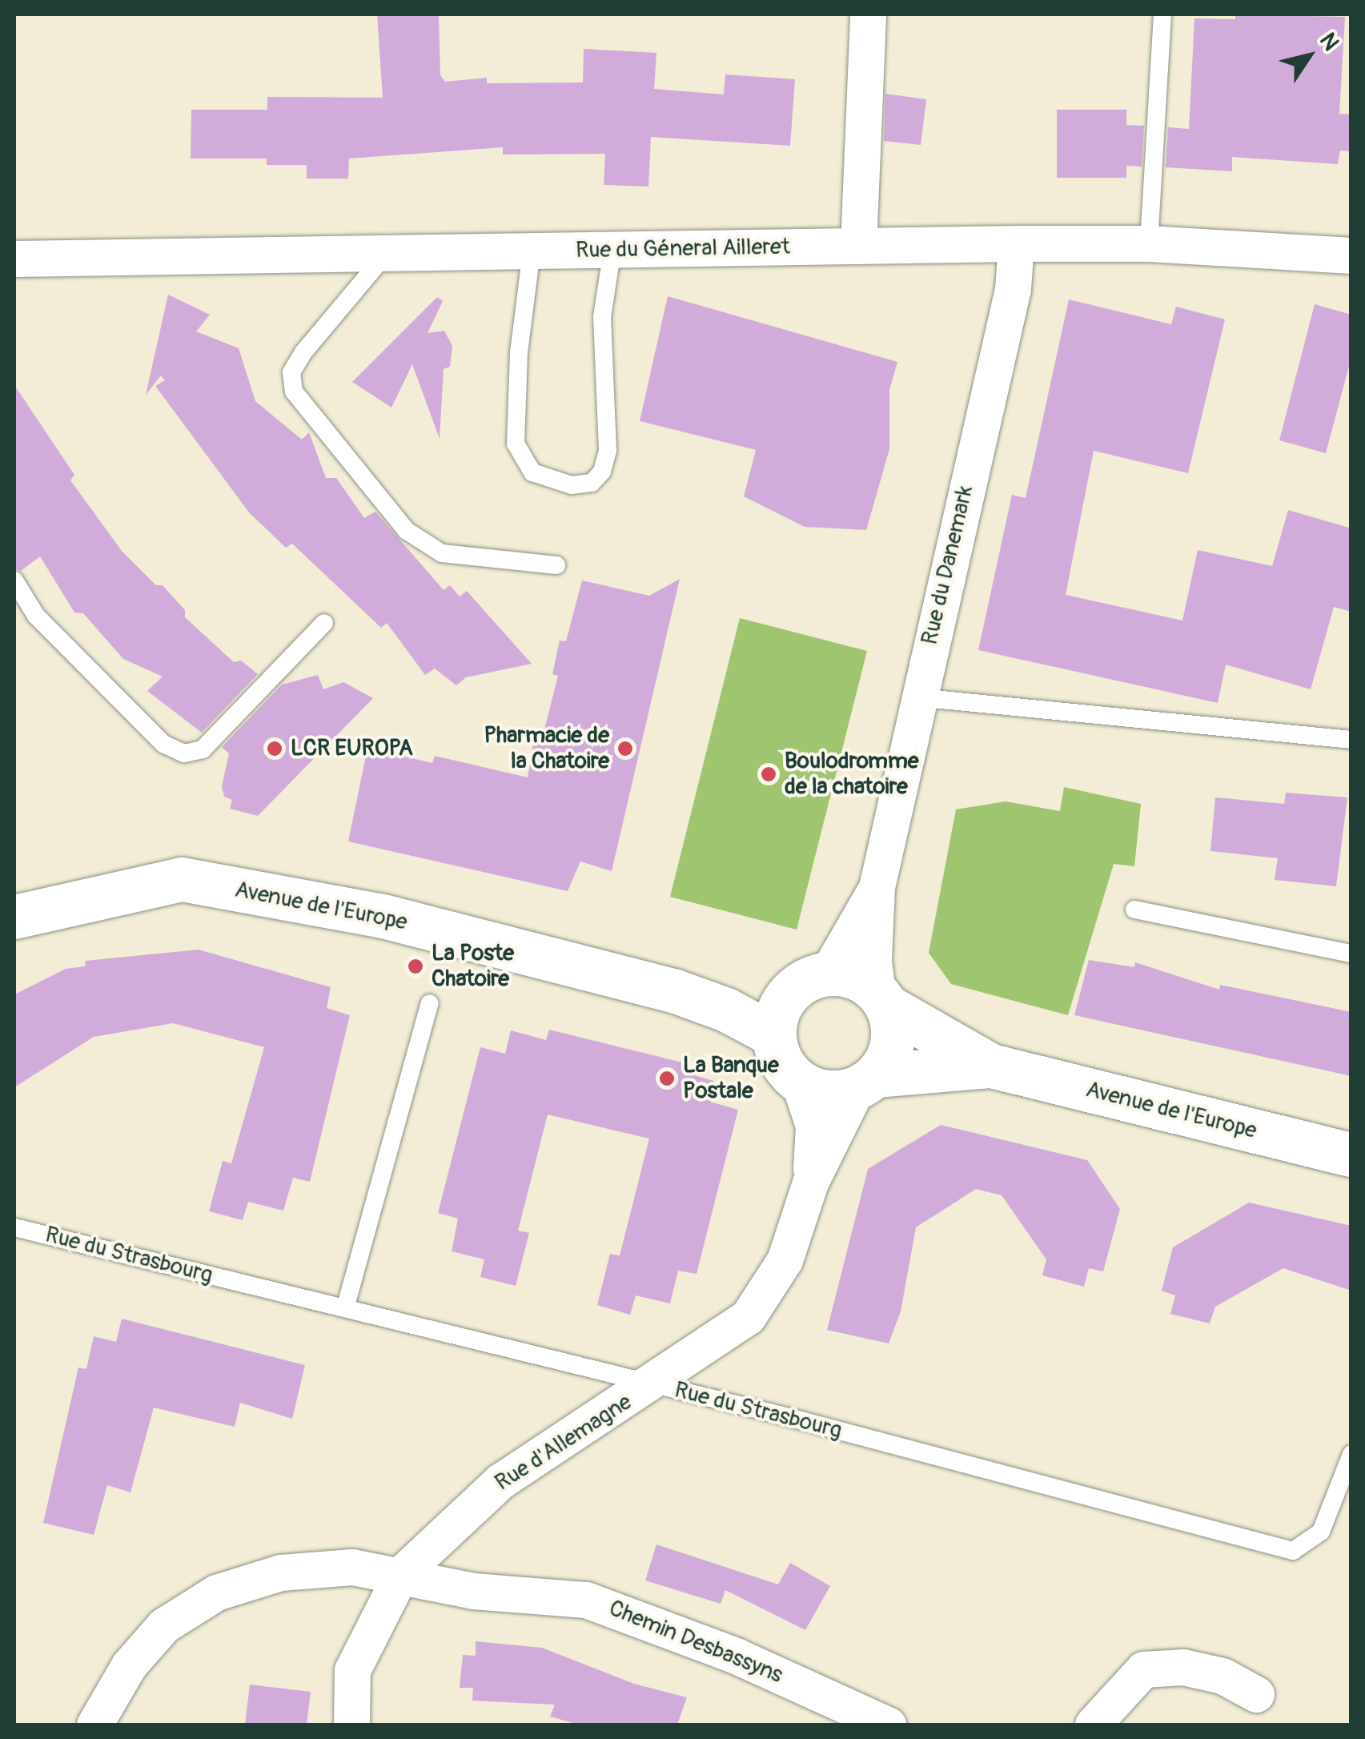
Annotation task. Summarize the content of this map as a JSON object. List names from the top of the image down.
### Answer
{
  "streets": {
    "street": [
      "Rue du Géneral Ailleret",
      "Rue du Danemark",
      "Avenue de l'Europe",
      "Rue d'Allemagne",
      "Chemin Desbassyns"
    ],
    "lane": ["Rue du Strasbourg"]
  },
  "crossings": [
    ["Rue du Géneral Ailleret", "Rue du Danemark"],
    ["Rue du Danemark", "Avenue de l'Europe"],
    ["Rue du Danemark", "Rue d'Allemagne"],
    ["Avenue de l'Europe", "Rue d'Allemagne"],
    ["Rue du Strasbourg", "Rue d'Allemagne"],
    ["Rue d'Allemagne", "Chemin Desbassyns"]
  ],
  "places": [
    "LCR EUROPA",
    "Pharmacie de la Chatoire",
    "Boulodromme de la chatoire",
    "La Poste Chatoire",
    "La Banque Postale"
  ],
  "north": "top right"
}
